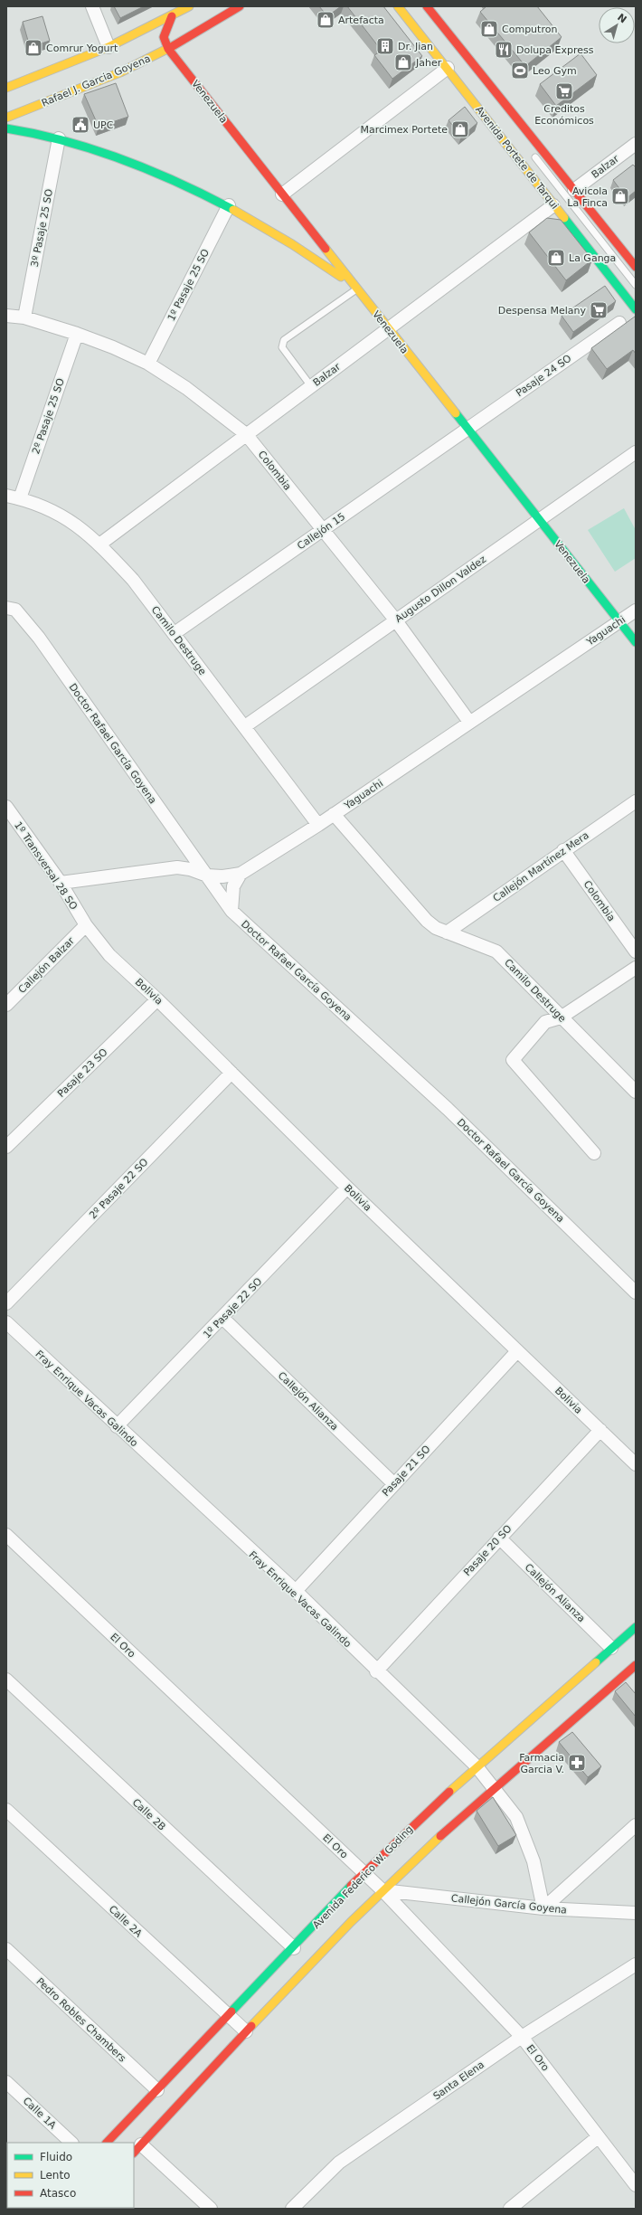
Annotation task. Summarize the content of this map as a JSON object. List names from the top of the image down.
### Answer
{
  "streets": {
    "street": [
      "Rafael J. Garcia Goyena",
      "Venezuela",
      "Avenida Portete de Tarqui",
      "Balzar",
      "3º Pasaje 25 SO",
      "1º Pasaje 25 SO",
      "Pasaje 24 SO",
      "2º Pasaje 25 SO",
      "Colombia",
      "Callejón 15",
      "Augusto Dillon Valdez",
      "Yaguachi",
      "Camilo Destruge",
      "Doctor Rafael García Goyena",
      "1º Transversal 28 SO",
      "Callejón Martínez Mera",
      "Callejón Balzar",
      "Bolivia",
      "Pasaje 23 SO",
      "2º Pasaje 22 SO",
      "1º Pasaje 22 SO",
      "Fray Enrique Vacas Galindo",
      "Callejón Alianza",
      "Pasaje 21 SO",
      "Pasaje 20 SO",
      "El Oro",
      "Calle 2B",
      "Avenida Federico W. Goding",
      "Callejón García Goyena",
      "Calle 2A",
      "Pedro Robles Chambers",
      "Santa Elena",
      "Calle 1A"
    ]
  },
  "crossings": [
    ["Rafael J. Garcia Goyena", "Venezuela"],
    ["Venezuela", "Balzar"],
    ["Venezuela", "Pasaje 24 SO"],
    ["Venezuela", "Callejón 15"],
    ["Venezuela", "Augusto Dillon Valdez"],
    ["Venezuela", "Yaguachi"],
    ["Avenida Portete de Tarqui", "Balzar"],
    ["Balzar", "Colombia"],
    ["Balzar", "Camilo Destruge"],
    ["3º Pasaje 25 SO", "Colombia"],
    ["1º Pasaje 25 SO", "Colombia"],
    ["Pasaje 24 SO", "Callejón 15"],
    ["2º Pasaje 25 SO", "Colombia"],
    ["2º Pasaje 25 SO", "Camilo Destruge"],
    ["Colombia", "Callejón 15"],
    ["Colombia", "Augusto Dillon Valdez"],
    ["Colombia", "Yaguachi"],
    ["Colombia", "Callejón Martínez Mera"],
    ["Callejón 15", "Camilo Destruge"],
    ["Augusto Dillon Valdez", "Camilo Destruge"],
    ["Yaguachi", "Camilo Destruge"],
    ["Yaguachi", "Doctor Rafael García Goyena"],
    ["Yaguachi", "1º Transversal 28 SO"],
    ["Camilo Destruge", "Callejón Martínez Mera"],
    ["1º Transversal 28 SO", "Callejón Balzar"],
    ["1º Transversal 28 SO", "Bolivia"],
    ["Callejón Balzar", "Bolivia"],
    ["Bolivia", "Pasaje 23 SO"],
    ["Bolivia", "2º Pasaje 22 SO"],
    ["Bolivia", "1º Pasaje 22 SO"],
    ["Bolivia", "Pasaje 21 SO"],
    ["Bolivia", "Pasaje 20 SO"],
    ["1º Pasaje 22 SO", "Fray Enrique Vacas Galindo"],
    ["1º Pasaje 22 SO", "Callejón Alianza"],
    ["Fray Enrique Vacas Galindo", "Pasaje 21 SO"],
    ["Fray Enrique Vacas Galindo", "Pasaje 20 SO"],
    ["Fray Enrique Vacas Galindo", "Avenida Federico W. Goding"],
    ["Fray Enrique Vacas Galindo", "Callejón García Goyena"],
    ["Callejón Alianza", "Pasaje 21 SO"],
    ["Callejón Alianza", "Pasaje 20 SO"],
    ["Callejón Alianza", "Avenida Federico W. Goding"],
    ["El Oro", "Avenida Federico W. Goding"],
    ["El Oro", "Callejón García Goyena"],
    ["El Oro", "Santa Elena"],
    ["Calle 2B", "Avenida Federico W. Goding"],
    ["Avenida Federico W. Goding", "Calle 2A"],
    ["Avenida Federico W. Goding", "Pedro Robles Chambers"]
  ],
  "places": {
    "shop": [
      "Artefacta",
      "Computron",
      "Comrur Yogurt",
      "Jaher",
      "Marcimex Portete",
      "Avicola La Finca",
      "La Ganga"
    ],
    "building": ["Dr. Jian"],
    "restaurant": ["Dolupa Express"],
    "sports": ["Leo Gym"],
    "supermarket": ["Creditos Económicos", "Despensa Melany"],
    "public building": ["UPC"],
    "pharmacy": ["Farmacia Garcia V."]
  },
  "legend": ["Fluido", "Lento", "Atasco"],
  "north": "top right"
}
